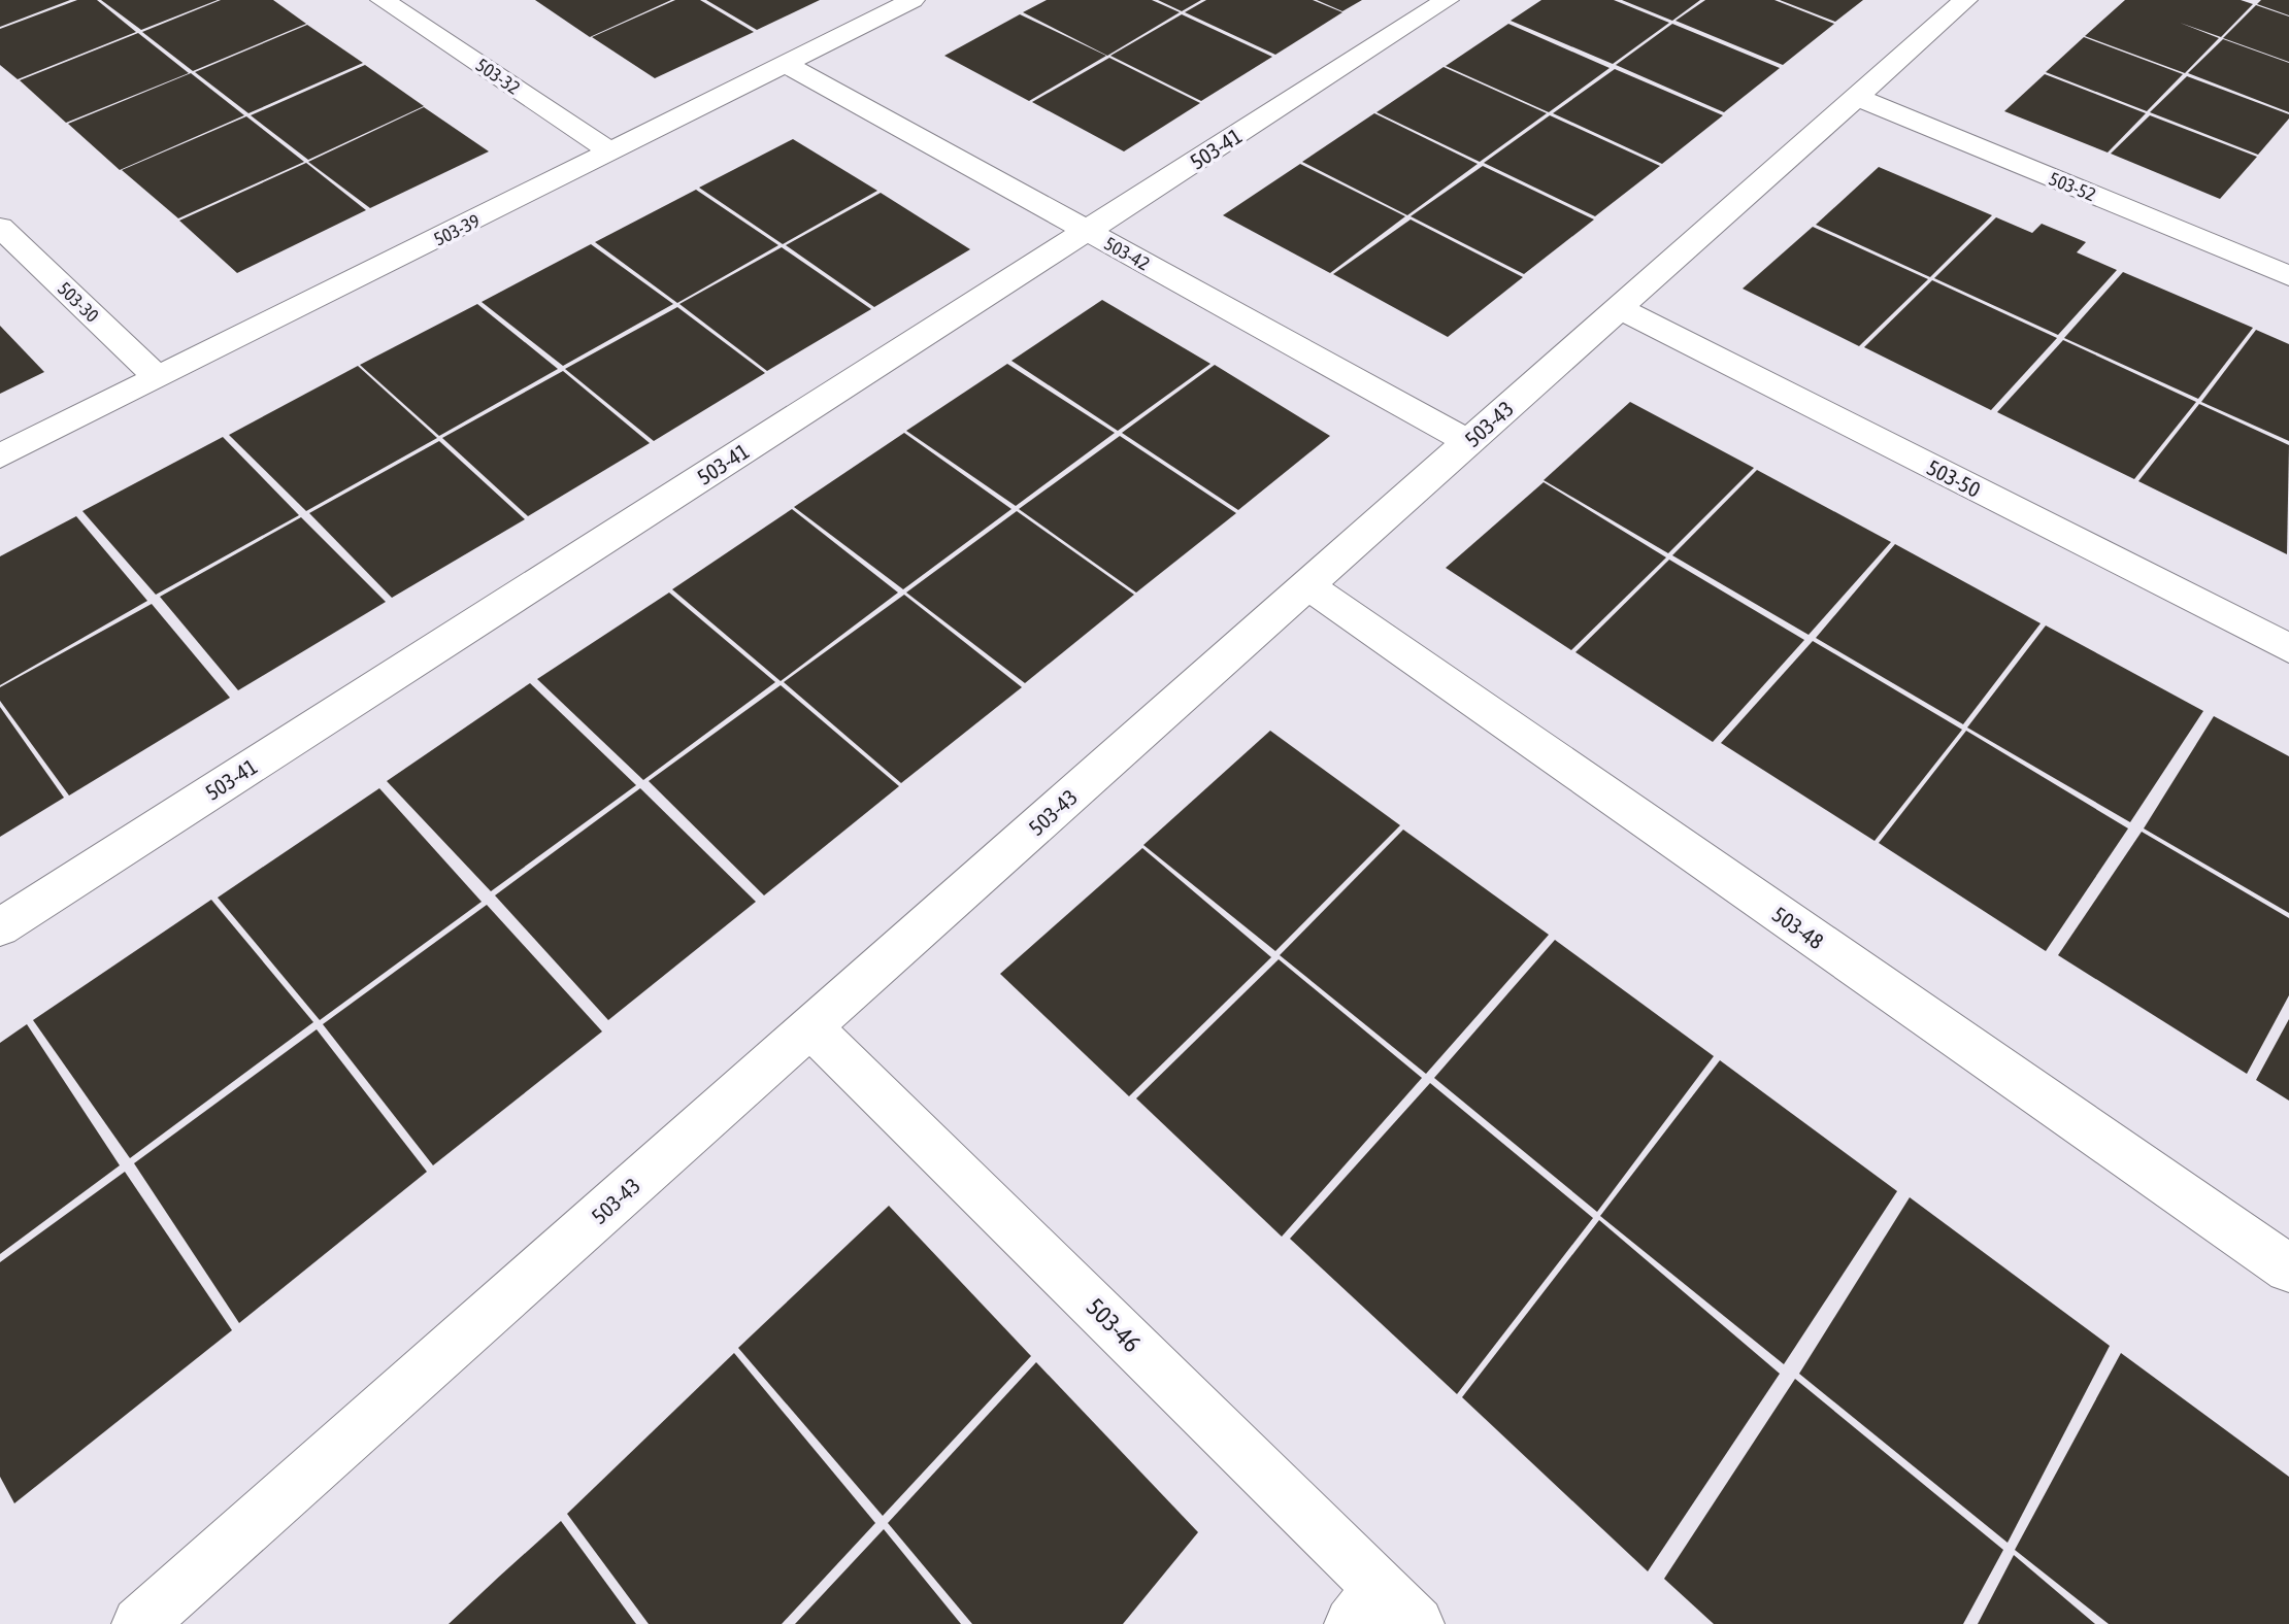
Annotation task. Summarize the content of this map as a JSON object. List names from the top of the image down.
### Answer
{
  "streets": {
    "street": [
      "503-32",
      "503-41",
      "503-52",
      "503-39",
      "503-42",
      "503-30",
      "503-43",
      "503-50",
      "503-48",
      "503-46"
    ]
  },
  "crossings": [
    ["503-32", "503-39"],
    ["503-41", "503-42"],
    ["503-52", "503-43"],
    ["503-39", "503-42"],
    ["503-39", "503-30"],
    ["503-42", "503-43"],
    ["503-43", "503-50"],
    ["503-43", "503-48"],
    ["503-43", "503-46"]
  ]
}
